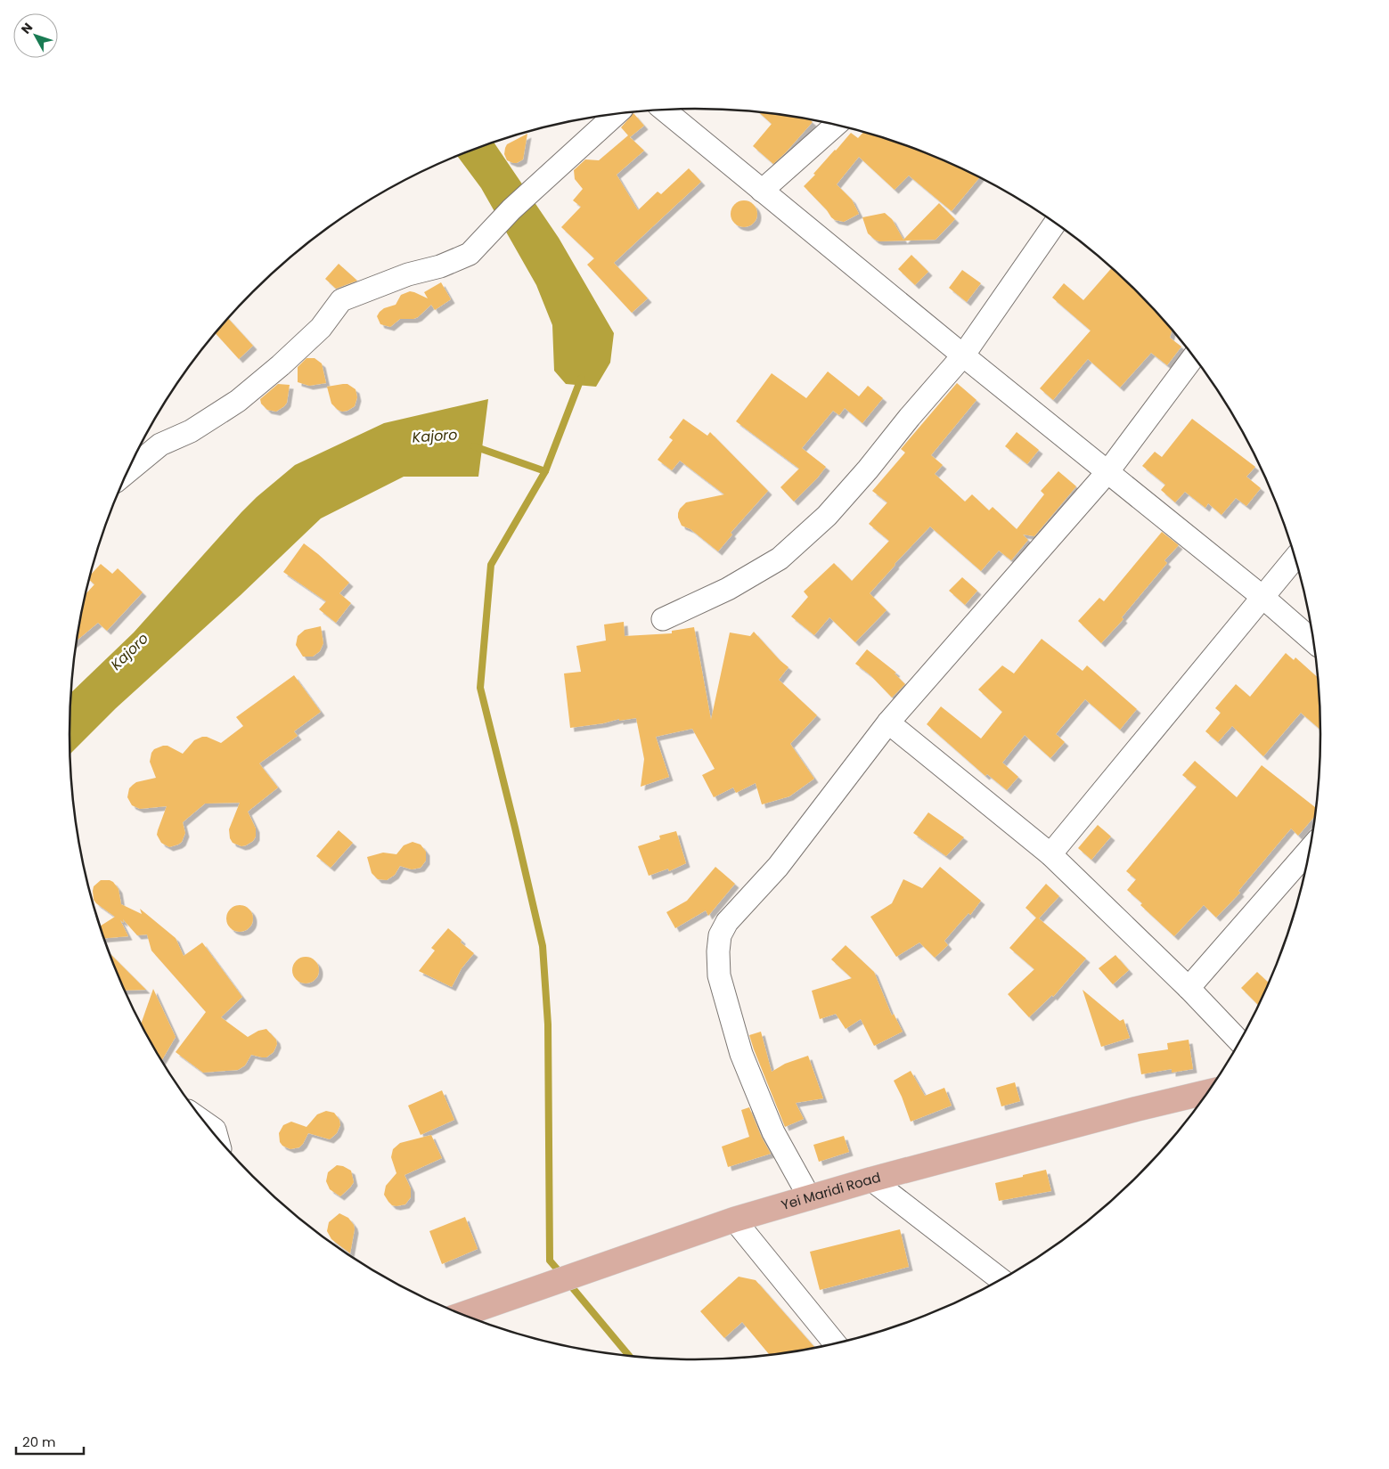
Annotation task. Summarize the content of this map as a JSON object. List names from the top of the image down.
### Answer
{
  "streets": {
    "main road": ["Yei Maridi Road"]
  },
  "water": ["Kajoro"],
  "scale_bar": "20 m",
  "north": "top left"
}
